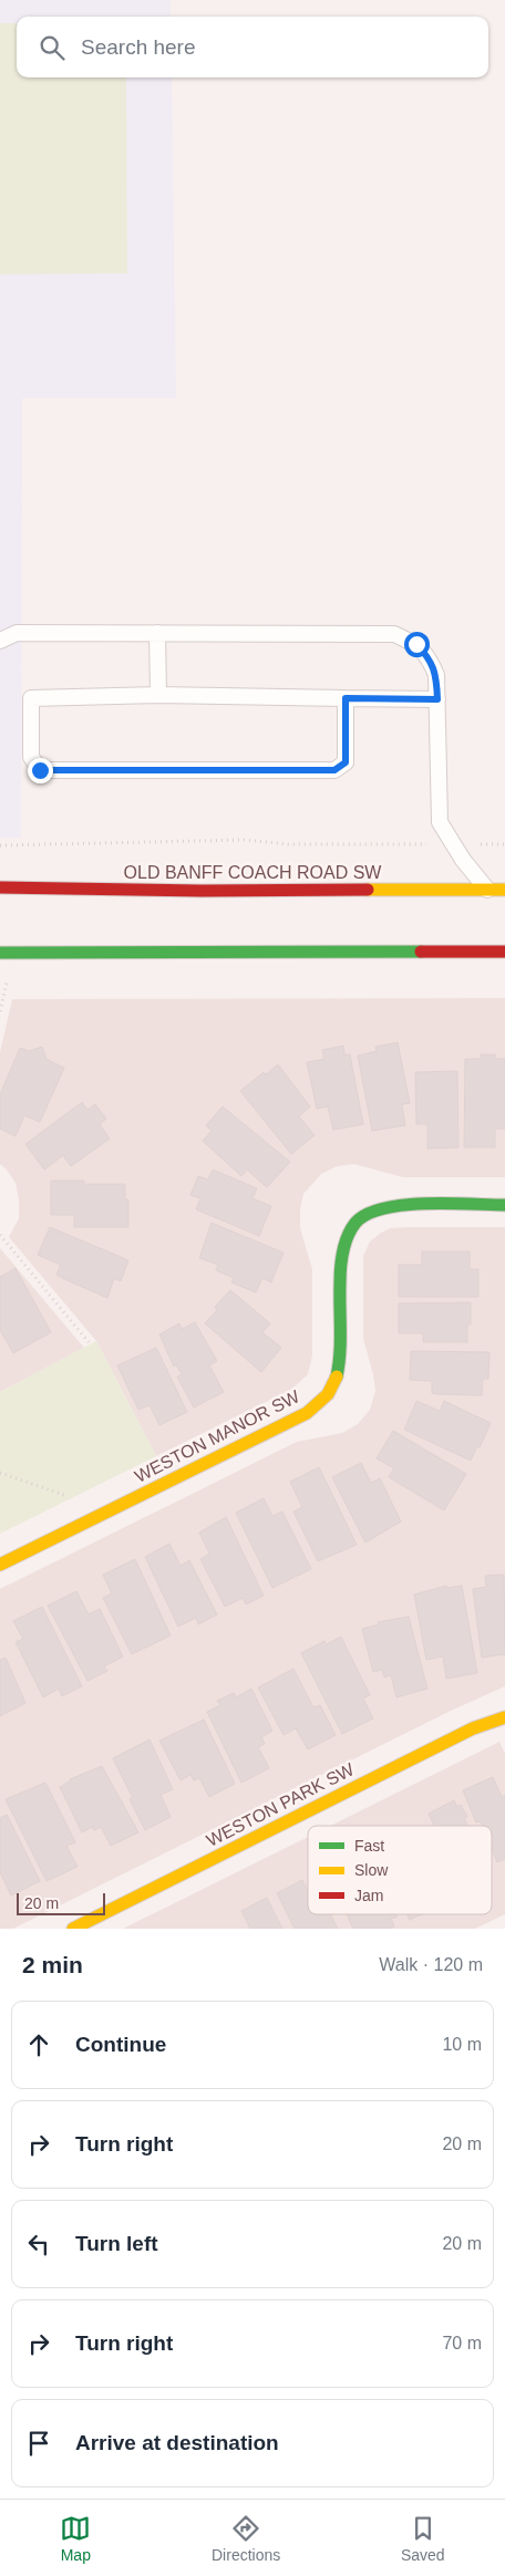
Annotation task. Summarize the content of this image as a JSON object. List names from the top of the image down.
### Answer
{
  "streets": {
    "street": ["OLD BANFF COACH ROAD SW", "WESTON MANOR SW", "WESTON PARK SW"]
  },
  "legend": ["Fast", "Slow", "Jam"],
  "scale_bar": "20 m",
  "page": {
    "search": "Search here",
    "scale": "20 m",
    "heading": ["2 min", "Walk · 120 m"],
    "list": [
      ["Continue", "10 m"],
      ["Turn right", "20 m"],
      ["Turn left", "20 m"],
      ["Turn right", "70 m"],
      "Arrive at destination"
    ],
    "nav": ["Map", "Directions", "Saved"]
  }
}
